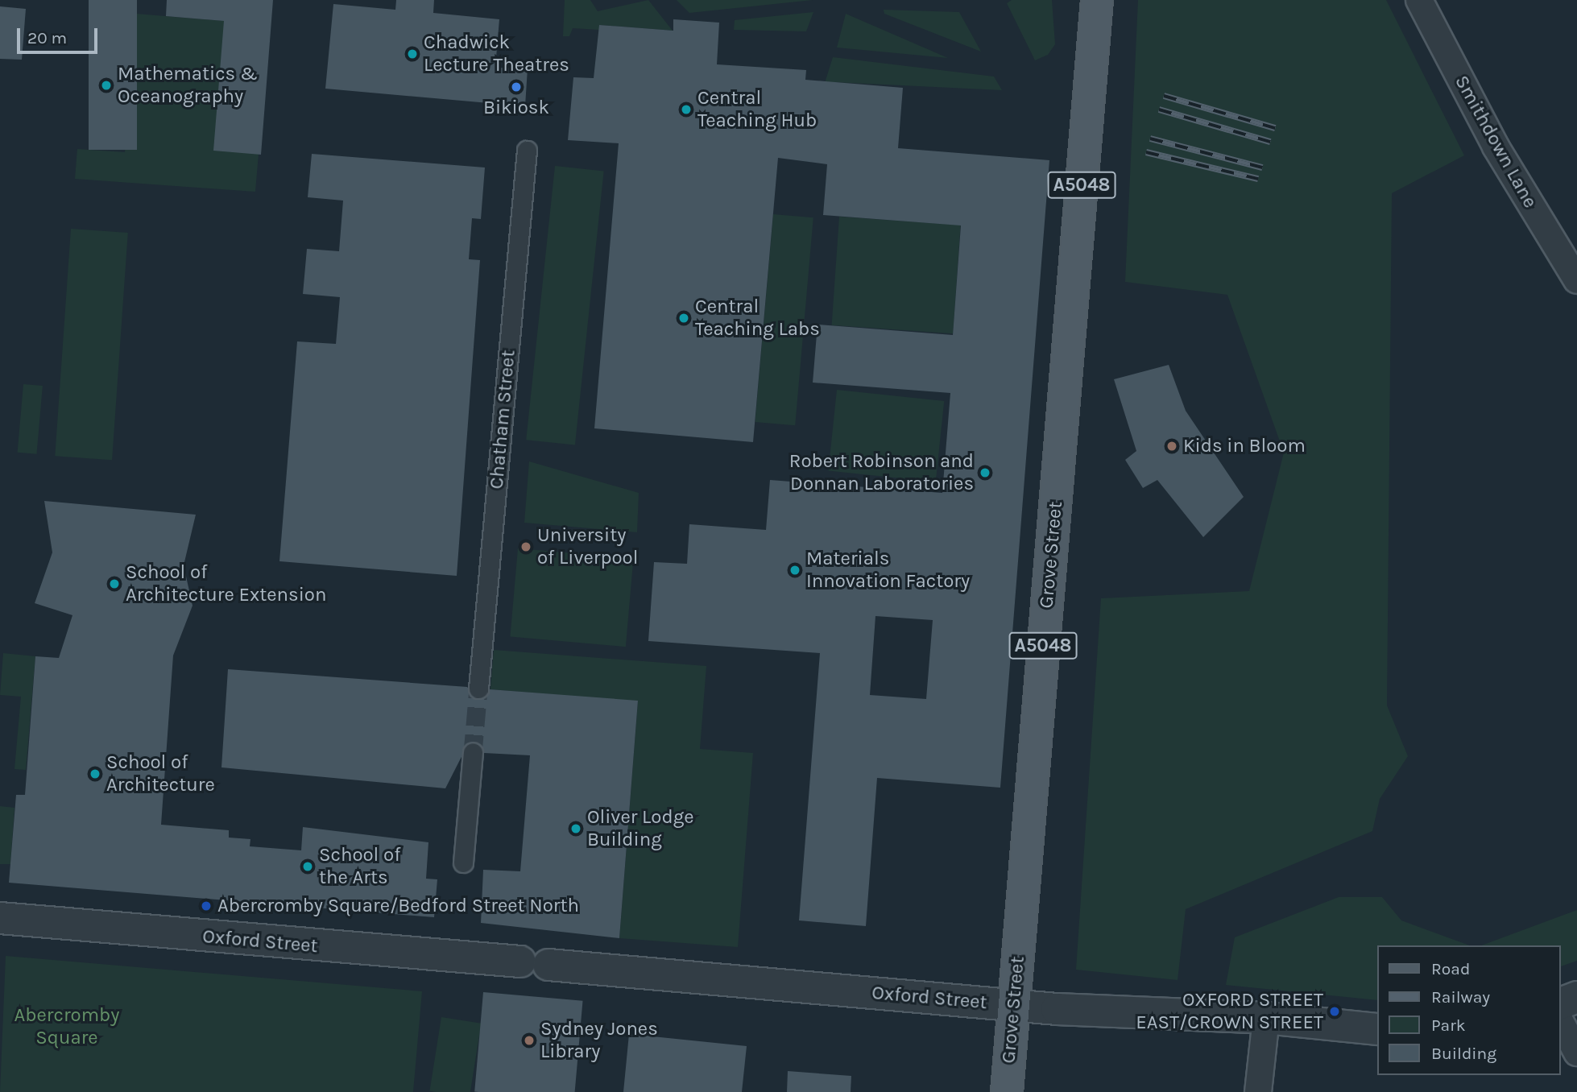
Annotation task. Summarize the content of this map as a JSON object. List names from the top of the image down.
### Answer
{
  "streets": {
    "main road": ["A5048", "Grove Street"],
    "street": ["Smithdown Lane", "Chatham Street", "Oxford Street"]
  },
  "crossings": [
    ["Grove Street", "Oxford Street"]
  ],
  "parks": ["Abercromby Square"],
  "places": [
    "Chadwick Lecture Theatres",
    "Mathematics & Oceanography",
    "Bikiosk",
    "Central Teaching Hub",
    "Central Teaching Labs",
    "Kids in Bloom",
    "Robert Robinson and Donnan Laboratories",
    "University of Liverpool",
    "Materials Innovation Factory",
    "School of Architecture Extension",
    "School of Architecture",
    "Oliver Lodge Building",
    "School of the Arts",
    "Abercromby Square/Bedford Street North",
    "OXFORD STREET EAST/CROWN STREET",
    "Sydney Jones Library"
  ],
  "legend": [
    "Road",
    "Railway",
    "Park",
    "Building"
  ],
  "scale_bar": "20 m"
}
